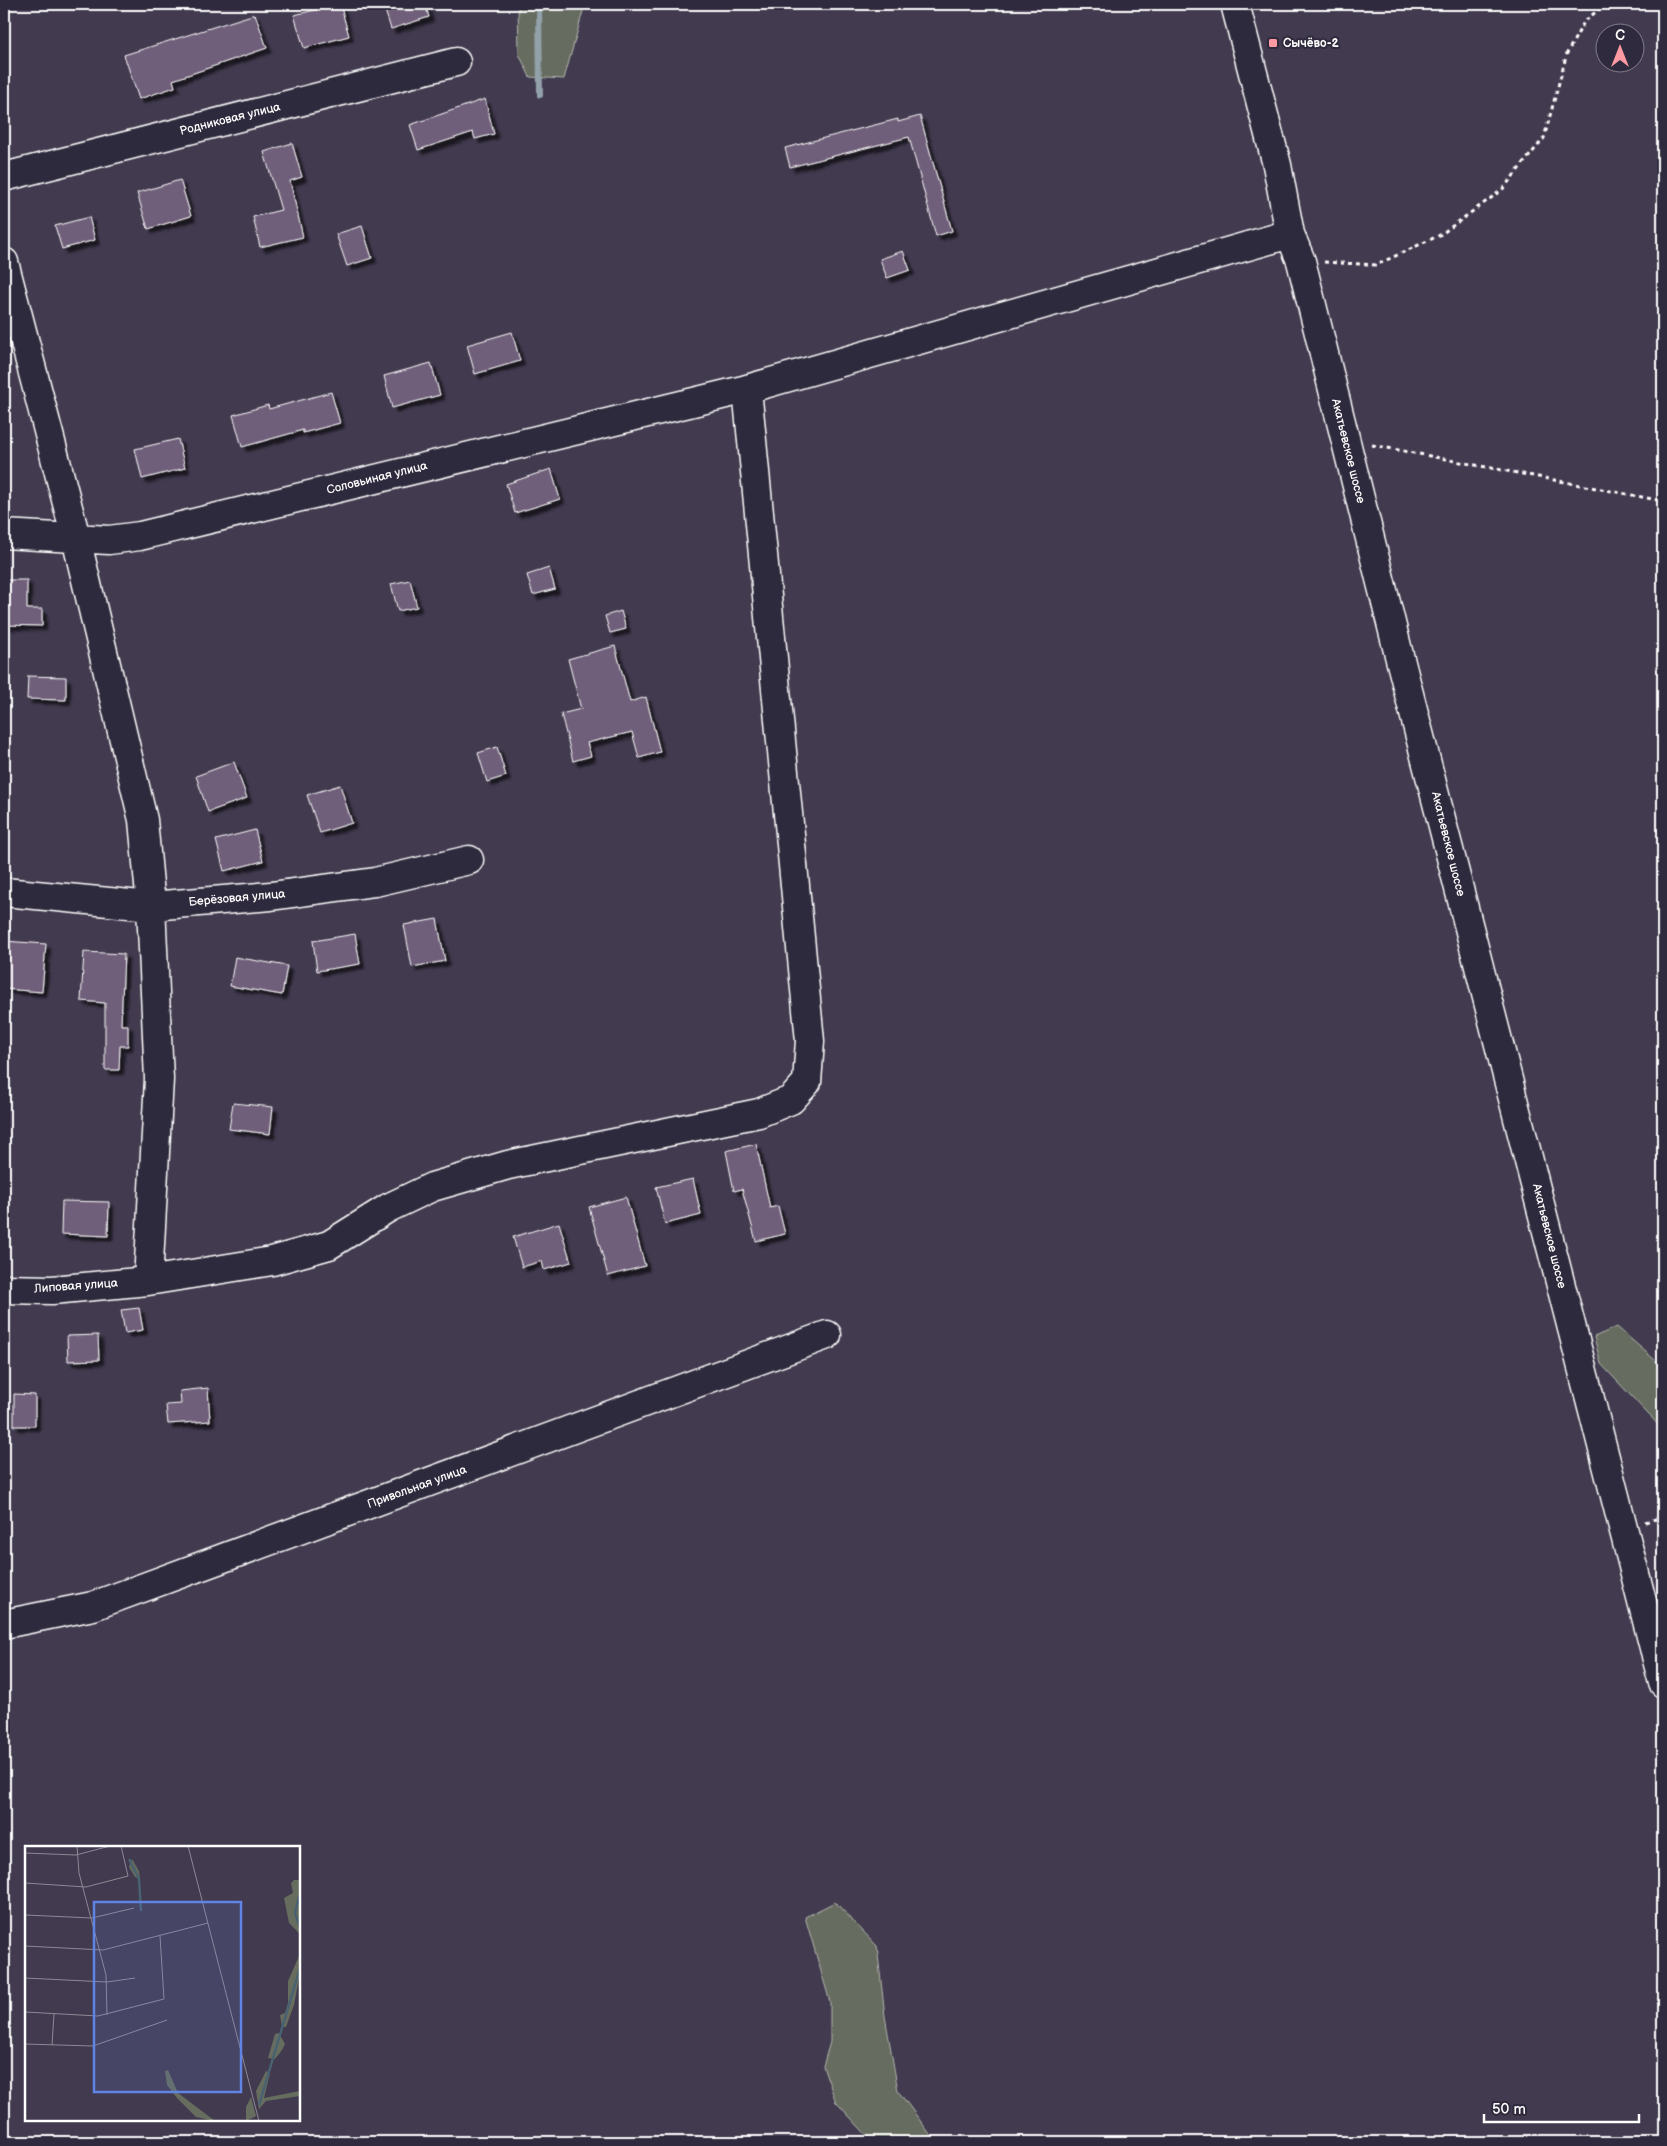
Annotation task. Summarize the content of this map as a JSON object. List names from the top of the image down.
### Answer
{
  "streets": {
    "street": [
      "Родниковая улица",
      "Акатьевское шоссе",
      "Соловьиная улица",
      "Берёзовая улица",
      "Липовая улица",
      "Привольная улица"
    ]
  },
  "crossings": [
    ["Акатьевское шоссе", "Соловьиная улица"],
    ["Соловьиная улица", "Липовая улица"]
  ],
  "places": {
    "transit": ["Сычёво-2"]
  },
  "scale_bar": "50 m",
  "north": "top"
}
